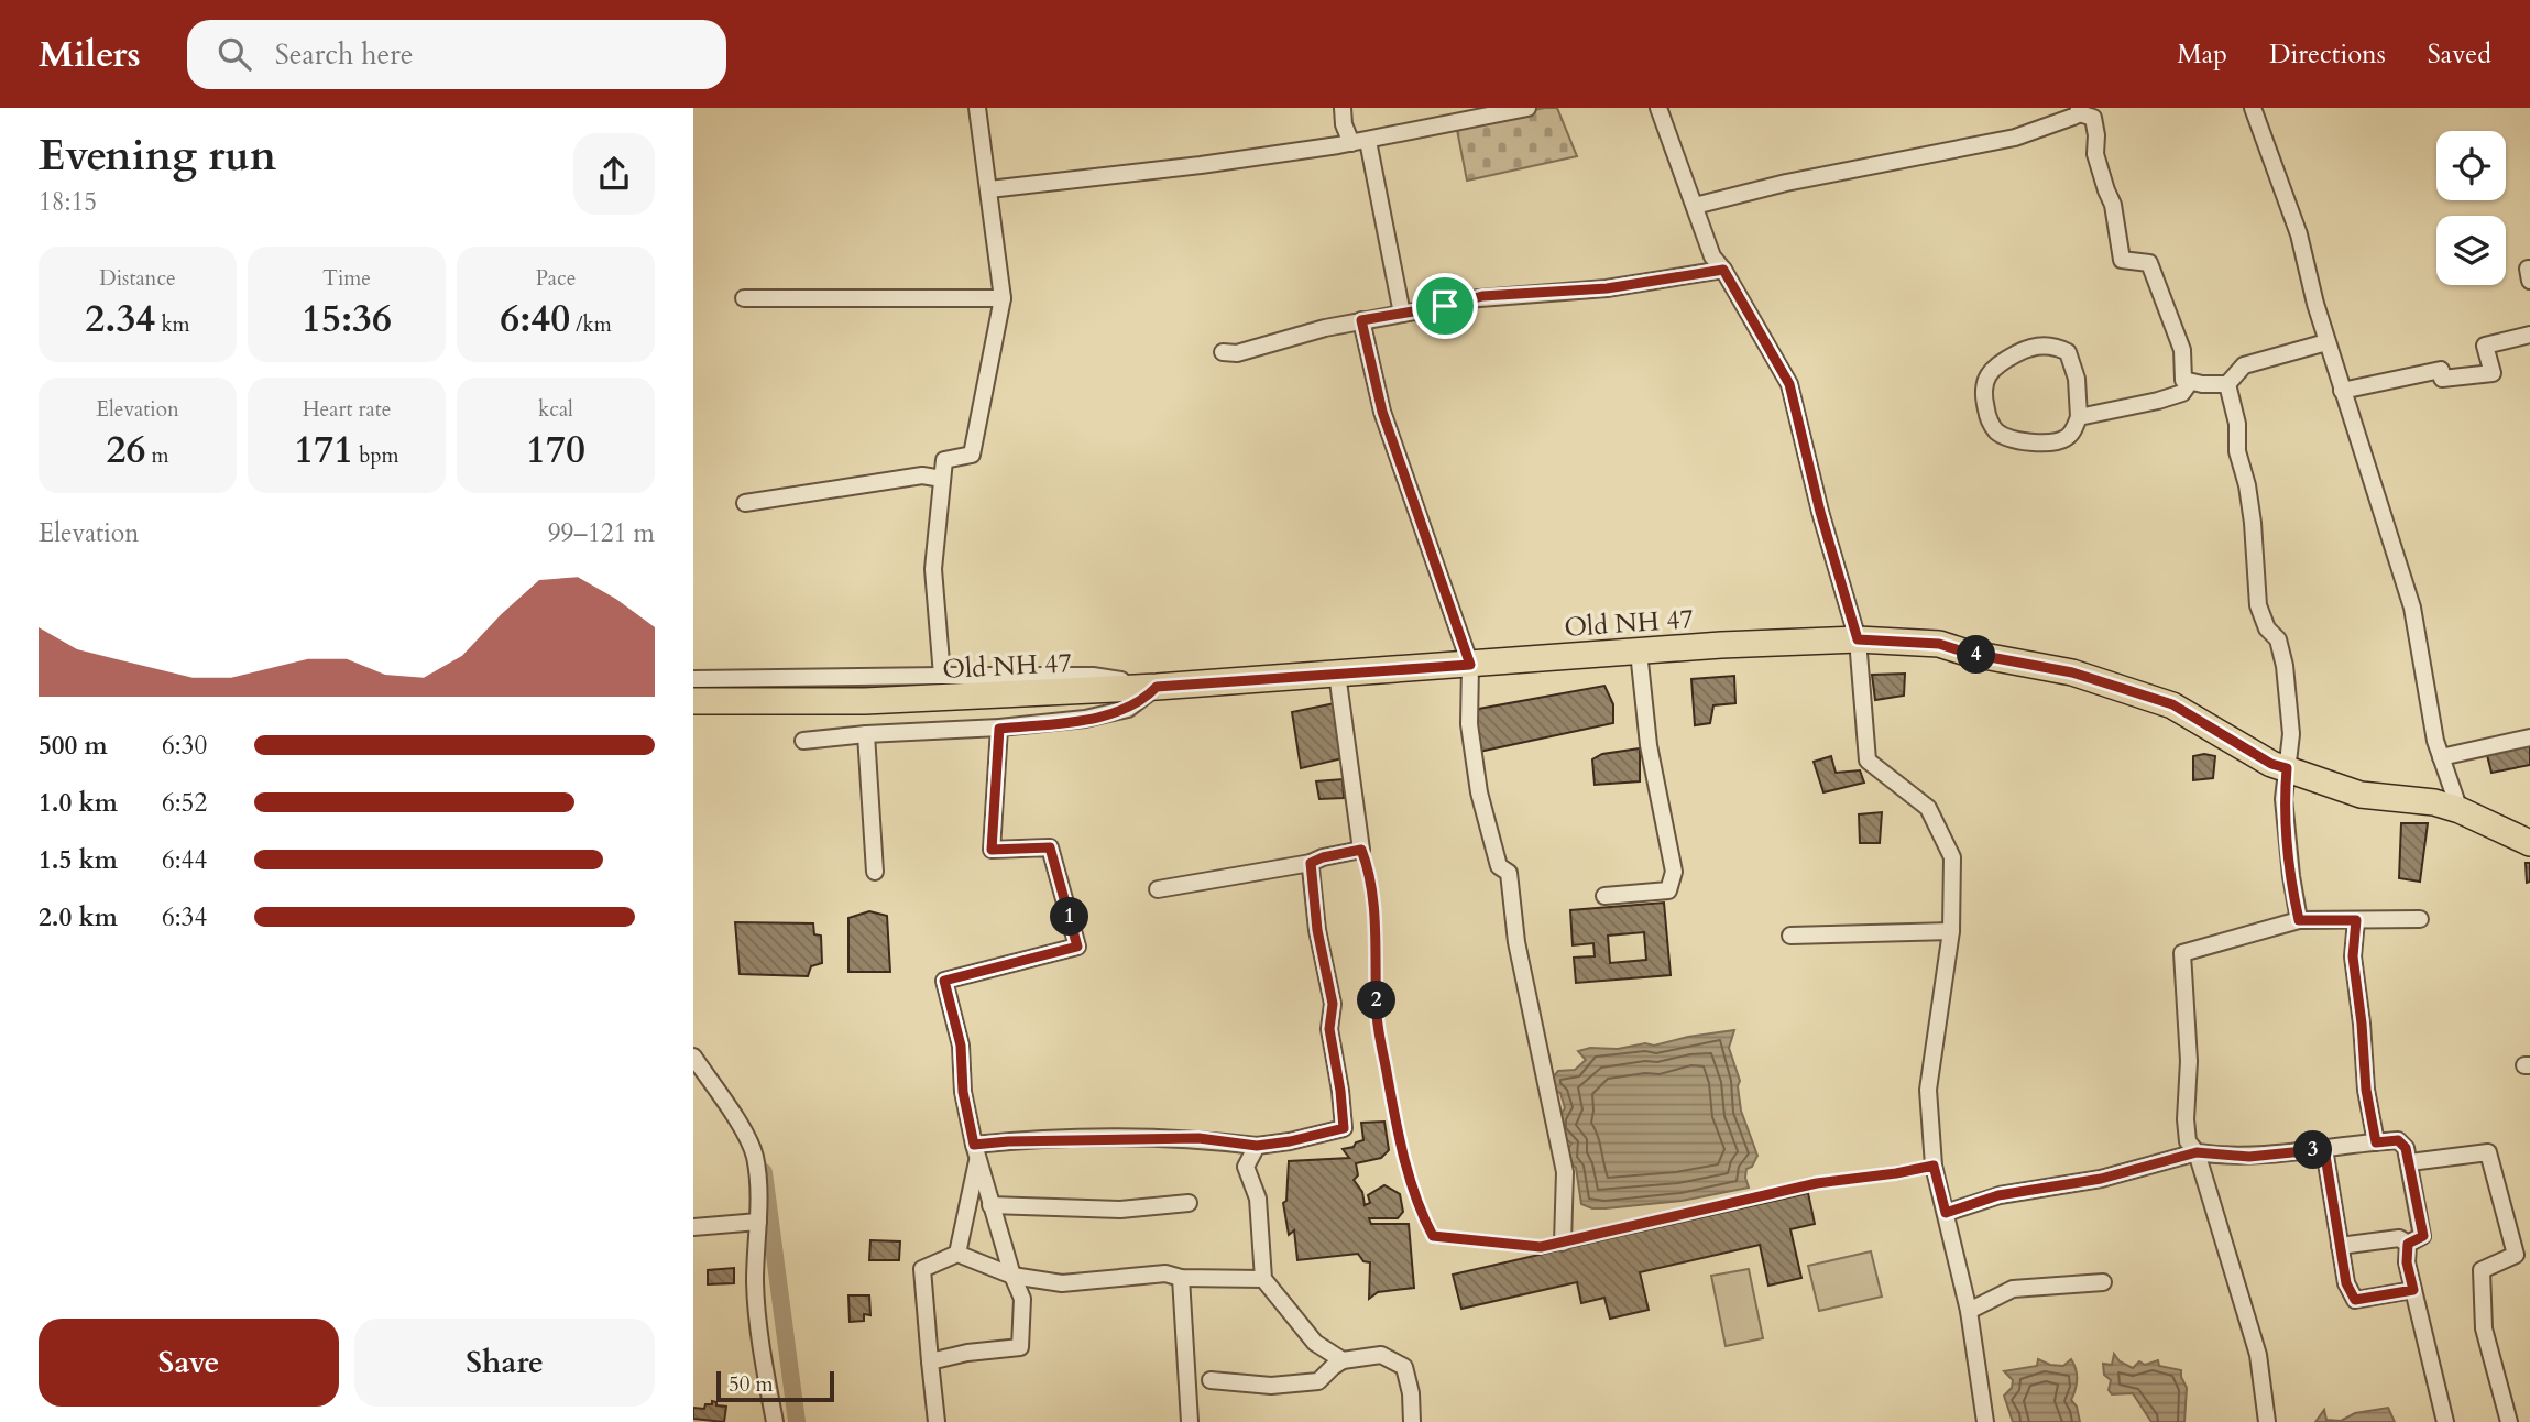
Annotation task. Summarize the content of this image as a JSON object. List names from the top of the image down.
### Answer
{
  "streets": {
    "main road": ["Old NH 47"]
  },
  "scale_bar": "50 m",
  "page": {
    "header": "Milers",
    "search": "Search here",
    "nav": ["Map", "Directions", "Saved"],
    "heading": ["Evening run", "18:15"],
    "stats": [
      ["Distance", "2.34 km"],
      ["Time", "15:36"],
      ["Pace", "6:40 /km"],
      ["Elevation", "26 m"],
      ["Heart rate", "171 bpm"],
      ["kcal", "170"]
    ],
    "chart": ["Elevation", "99–121 m"],
    "pins": [
      "4",
      "1",
      "2",
      "3"
    ],
    "list": [
      {
        "name": "500 m",
        "note": "6:30"
      },
      {
        "name": "1.0 km",
        "note": "6:52"
      },
      {
        "name": "1.5 km",
        "note": "6:44"
      },
      {
        "name": "2.0 km",
        "note": "6:34"
      }
    ],
    "buttons": ["Save", "Share"],
    "scale": "50 m"
  }
}
